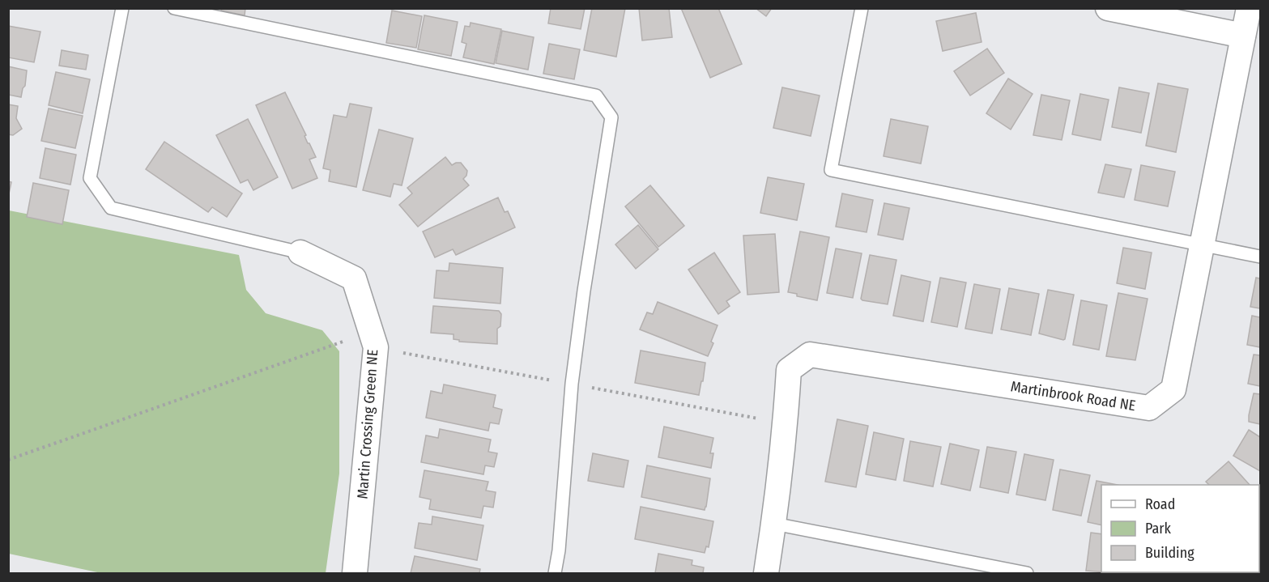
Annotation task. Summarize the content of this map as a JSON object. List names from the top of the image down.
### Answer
{
  "streets": {
    "street": ["Martinbrook Road NE", "Martin Crossing Green NE"]
  },
  "legend": ["Road", "Park", "Building"]
}
